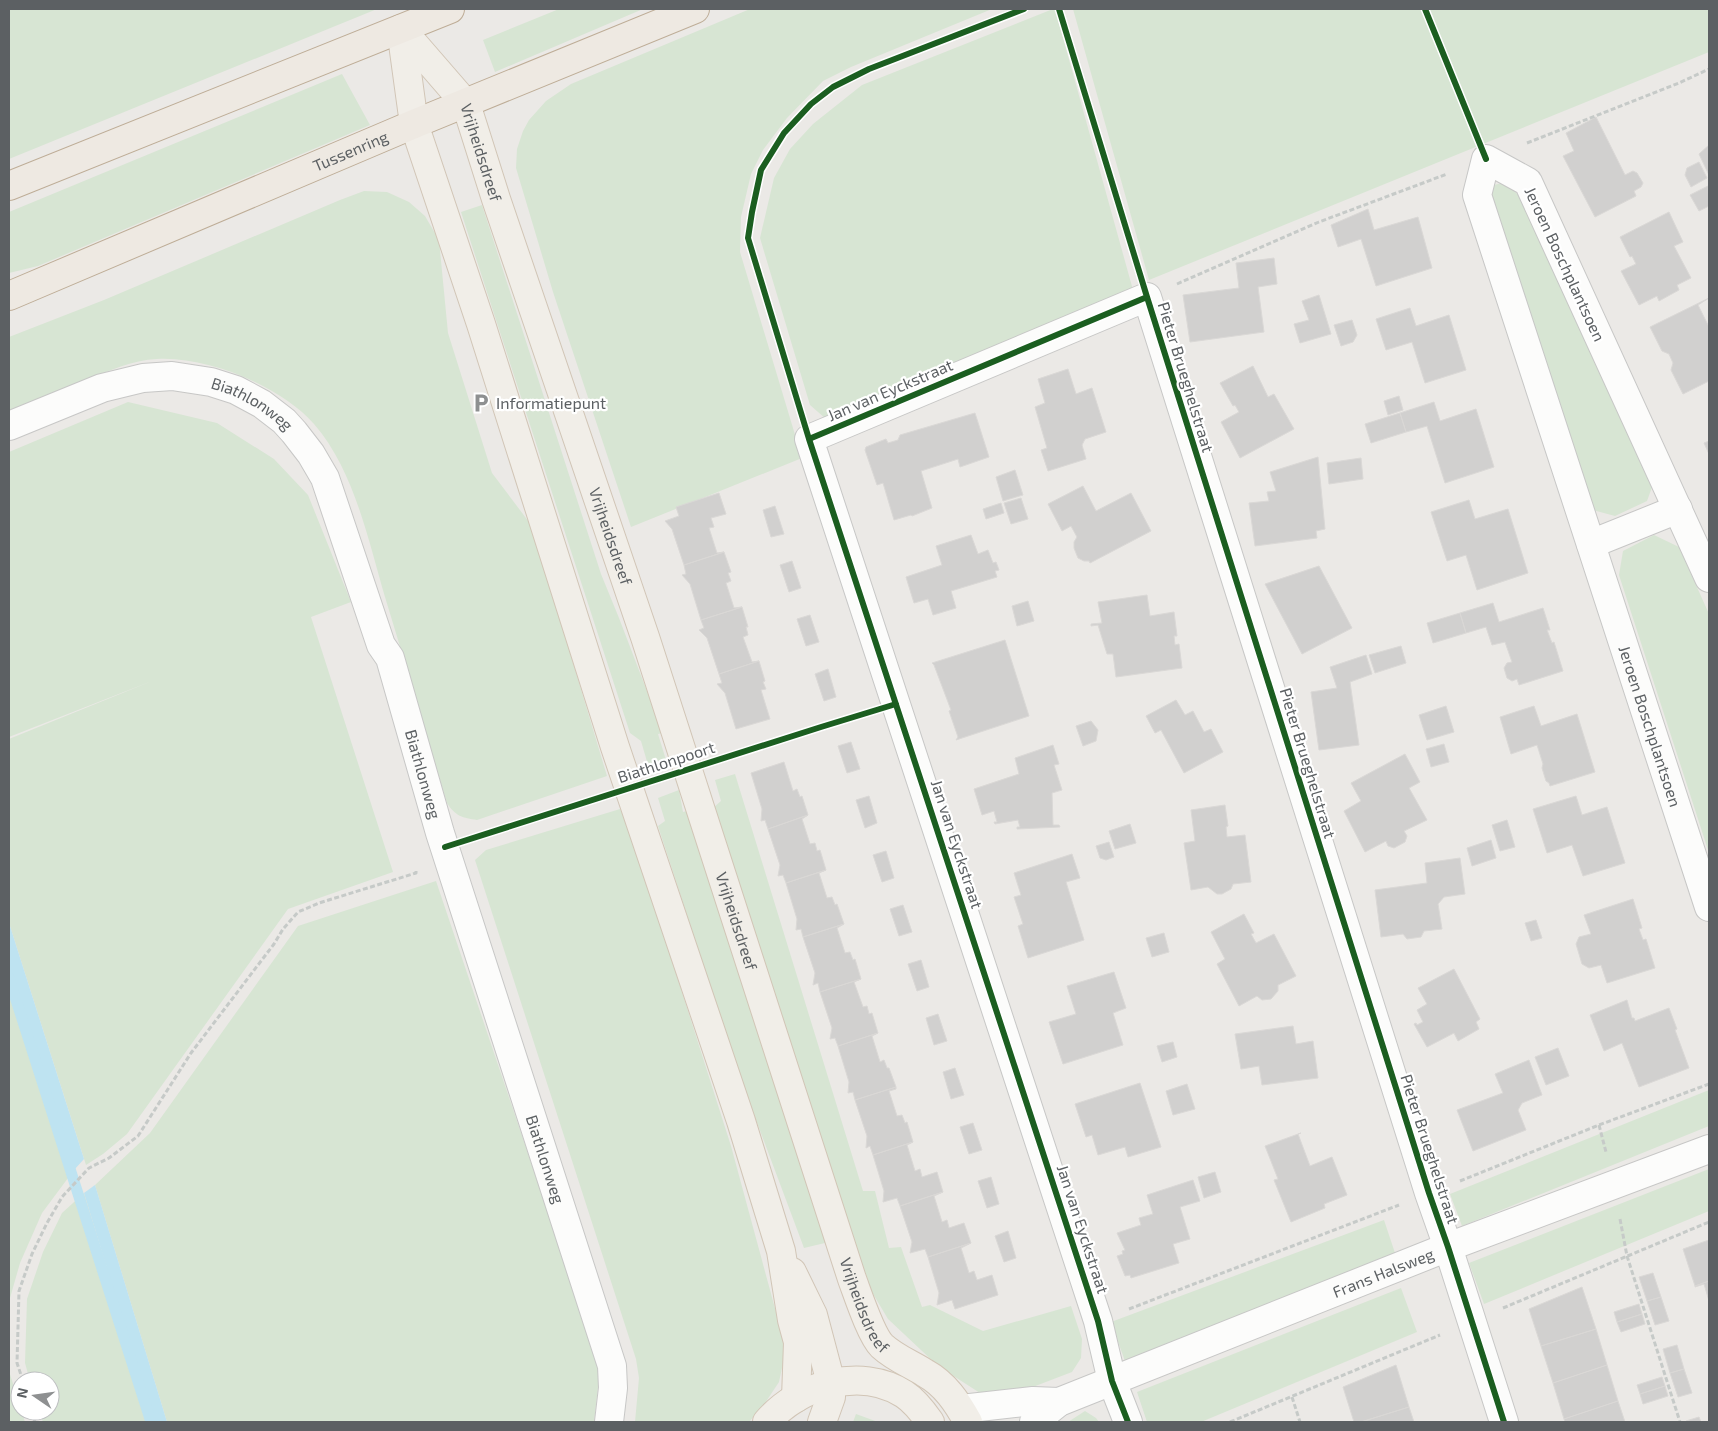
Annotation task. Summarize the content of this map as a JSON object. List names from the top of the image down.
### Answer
{
  "streets": {
    "highway": ["Tussenring"],
    "main road": ["Vrijheidsdreef"],
    "street": [
      "Jeroen Boschplantsoen",
      "Pieter Brueghelstraat",
      "Jan van Eyckstraat",
      "Biathlonweg",
      "Frans Halsweg"
    ],
    "cycle path": ["Biathlonpoort"]
  },
  "crossings": [
    ["Tussenring", "Vrijheidsdreef"],
    ["Vrijheidsdreef", "Frans Halsweg"],
    ["Pieter Brueghelstraat", "Jan van Eyckstraat"],
    ["Pieter Brueghelstraat", "Frans Halsweg"],
    ["Jan van Eyckstraat", "Frans Halsweg"]
  ],
  "places": {
    "parking": ["Informatiepunt"]
  },
  "north": "left"
}
